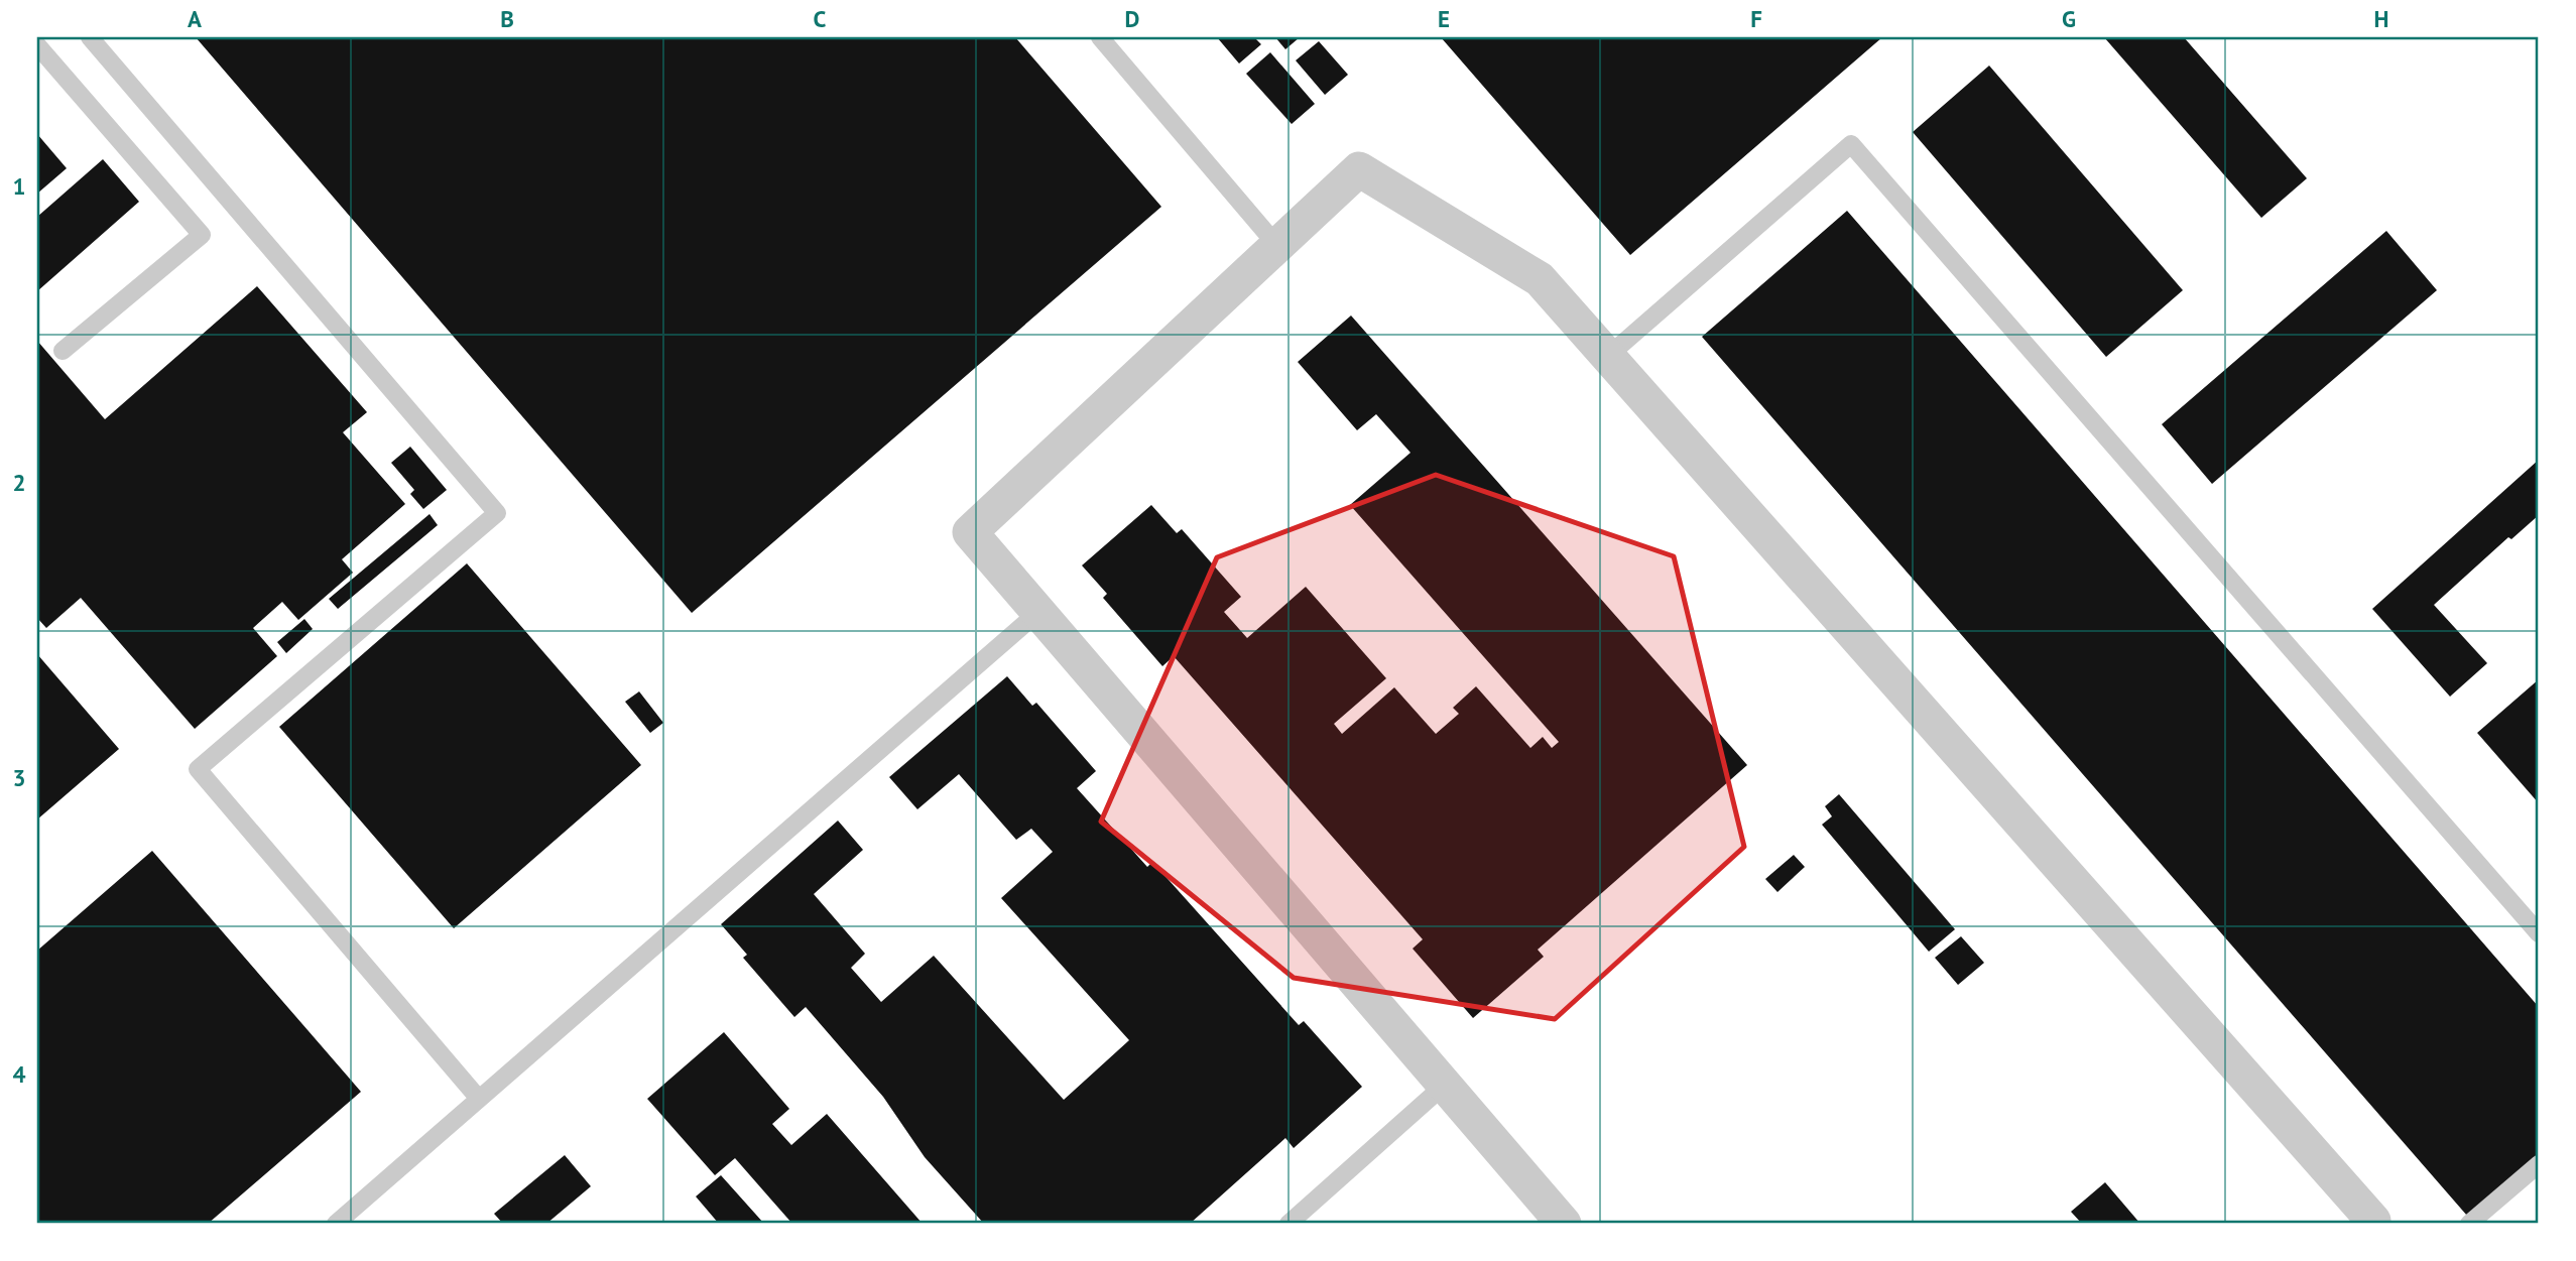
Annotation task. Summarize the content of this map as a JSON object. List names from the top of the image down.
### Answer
{
  "grid": {
    "columns": [
      "A",
      "B",
      "C",
      "D",
      "E",
      "F",
      "G",
      "H"
    ],
    "rows": [
      "1",
      "2",
      "3",
      "4"
    ]
  }
}
